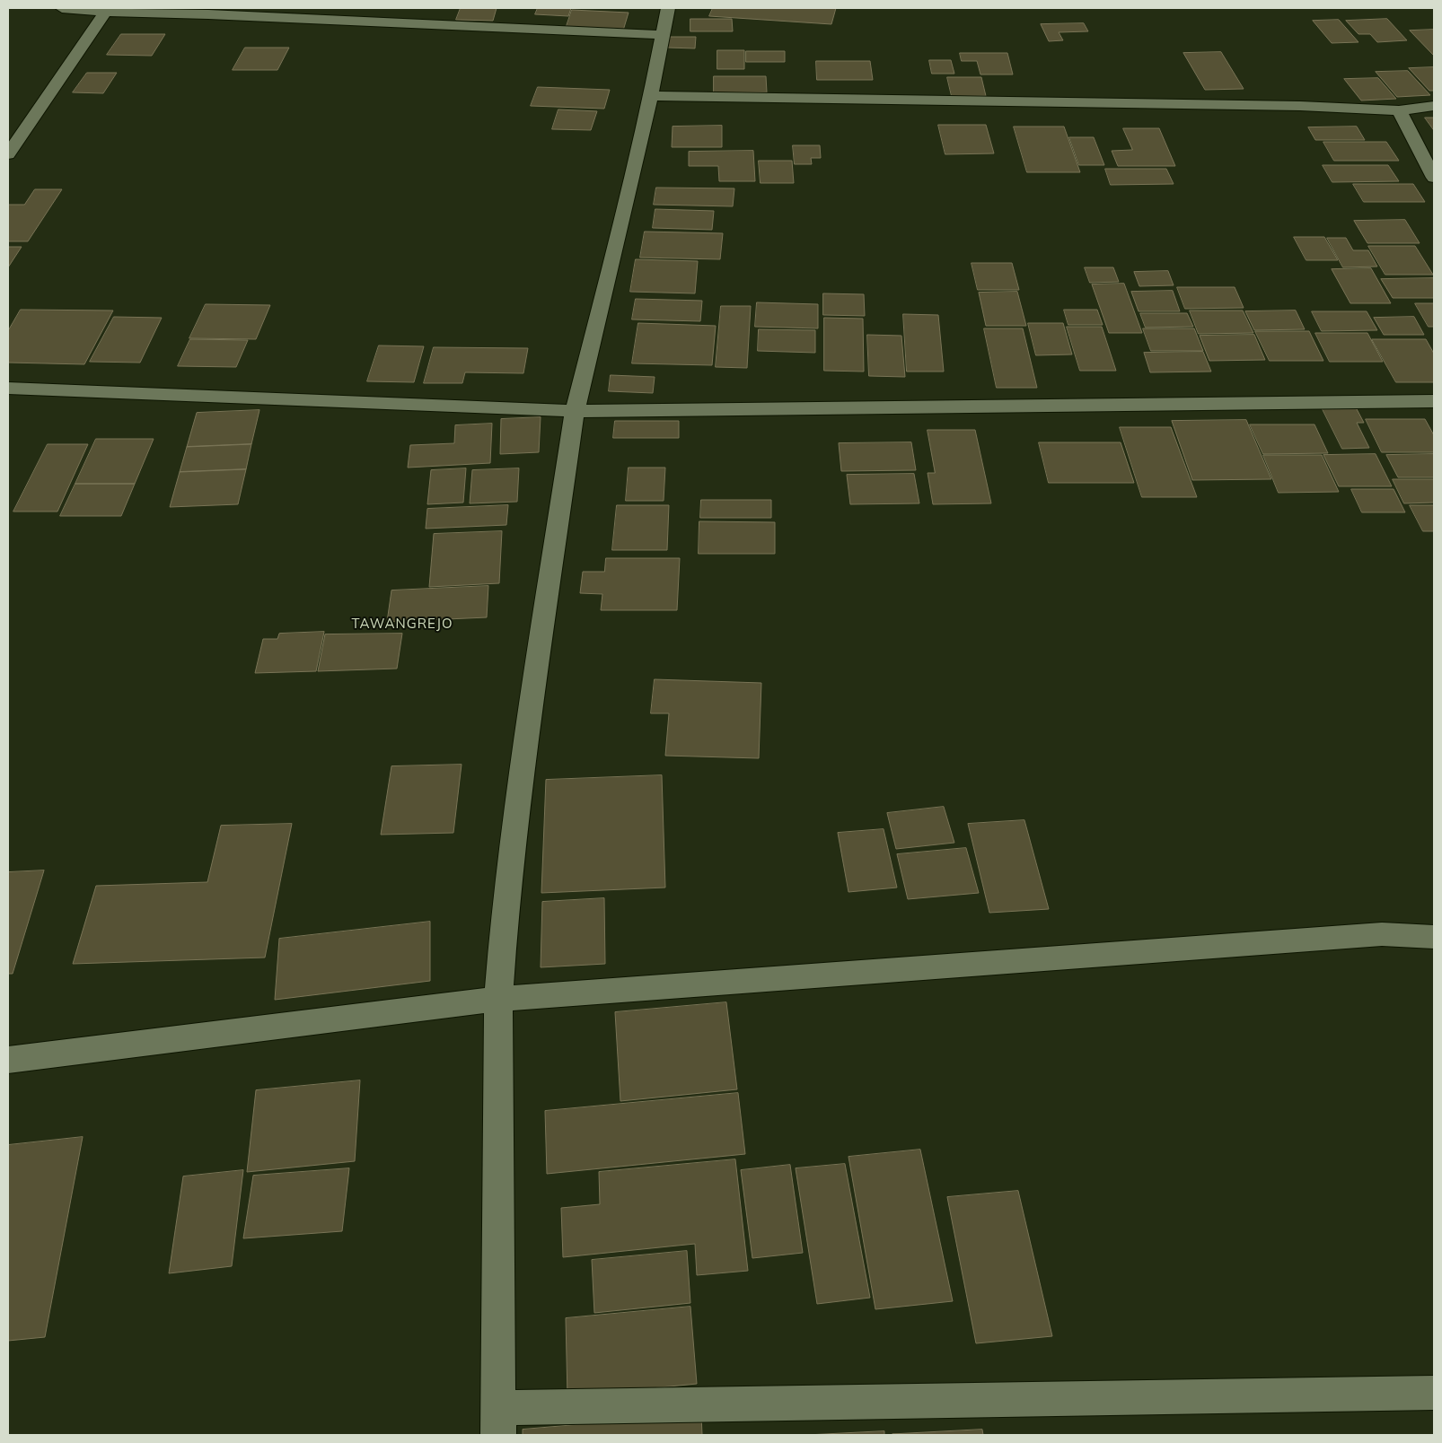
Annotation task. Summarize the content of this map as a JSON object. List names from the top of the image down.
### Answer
{
  "districts": ["TAWANGREJO"]
}
